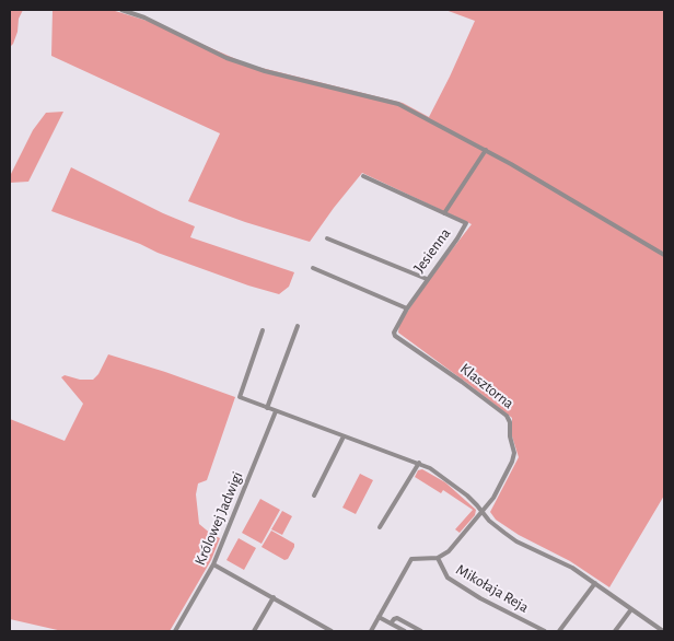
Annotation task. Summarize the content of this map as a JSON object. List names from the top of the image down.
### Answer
{
  "streets": {
    "street": [
      "Jesienna",
      "Klasztorna",
      "Królowej Jadwigi",
      "Mikołaja Reja"
    ]
  },
  "crossings": [
    ["Jesienna", "Klasztorna"],
    ["Klasztorna", "Mikołaja Reja"]
  ]
}
